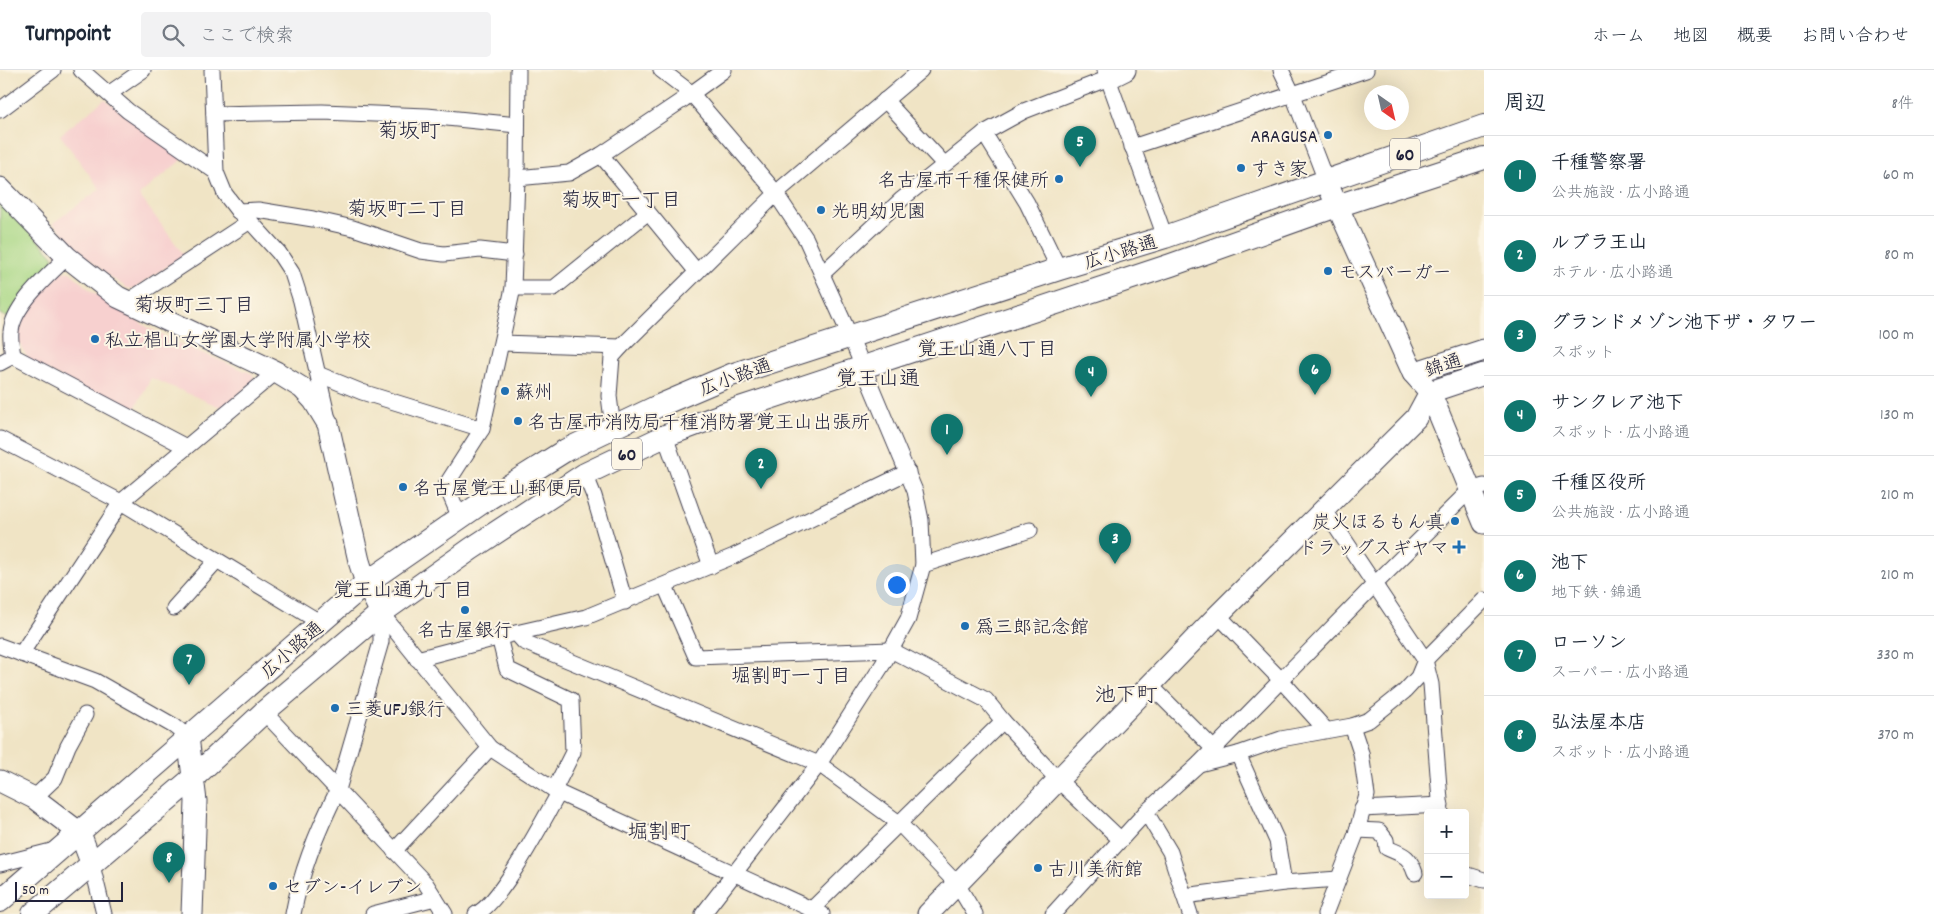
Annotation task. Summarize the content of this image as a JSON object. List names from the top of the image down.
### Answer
{
  "streets": {
    "main road": ["60", "広小路通"],
    "street": ["錦通"]
  },
  "districts": [
    "菊坂町",
    "菊坂町一丁目",
    "菊坂町二丁目",
    "菊坂町三丁目",
    "覚王山通八丁目",
    "覚王山通",
    "覚王山通九丁目",
    "堀割町一丁目",
    "池下町",
    "堀割町"
  ],
  "places": {
    "other": [
      "ARAGUSA",
      "すき家",
      "名古屋市千種保健所",
      "光明幼児園",
      "モスバーガー",
      "私立椙山女学園大学附属小学校",
      "蘇州",
      "名古屋市消防局千種消防署覚王山出張所",
      "名古屋覚王山郵便局",
      "炭火ほるもん真",
      "名古屋銀行",
      "爲三郎記念館",
      "三菱UFJ銀行",
      "古川美術館",
      "セブン-イレブン"
    ],
    "health": ["ドラッグスギヤマ"]
  },
  "scale_bar": "50 m",
  "north": "bottom right",
  "page": {
    "header": "Turnpoint",
    "search": "ここで検索",
    "nav": [
      "ホーム",
      "地図",
      "概要",
      "お問い合わせ"
    ],
    "heading": ["周辺", "8件"],
    "pins": [
      "5",
      "6",
      "4",
      "1",
      "2",
      "3",
      "7",
      "8"
    ],
    "list": [
      {
        "mark": "1",
        "name": "千種警察署",
        "note": "公共施設 · 広小路通",
        "value": "60 m"
      },
      {
        "mark": "2",
        "name": "ルブラ王山",
        "note": "ホテル · 広小路通",
        "value": "80 m"
      },
      {
        "mark": "3",
        "name": "グランドメゾン池下ザ・タワー",
        "note": "スポット",
        "value": "100 m"
      },
      {
        "mark": "4",
        "name": "サンクレア池下",
        "note": "スポット · 広小路通",
        "value": "130 m"
      },
      {
        "mark": "5",
        "name": "千種区役所",
        "note": "公共施設 · 広小路通",
        "value": "210 m"
      },
      {
        "mark": "6",
        "name": "池下",
        "note": "地下鉄 · 錦通",
        "value": "210 m"
      },
      {
        "mark": "7",
        "name": "ローソン",
        "note": "スーパー · 広小路通",
        "value": "330 m"
      },
      {
        "mark": "8",
        "name": "弘法屋本店",
        "note": "スポット · 広小路通",
        "value": "370 m"
      }
    ],
    "map_buttons": ["+", "−"],
    "scale": "50 m"
  }
}
